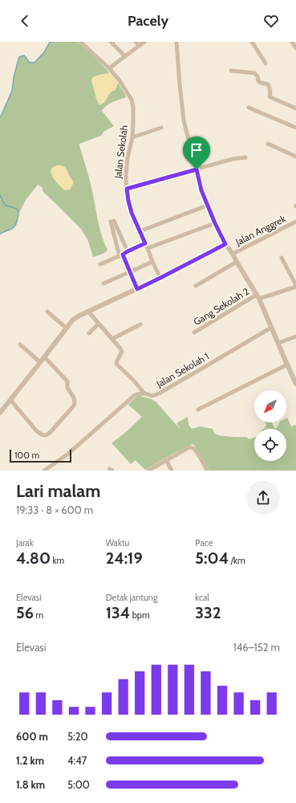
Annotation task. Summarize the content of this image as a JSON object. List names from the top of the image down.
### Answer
{
  "streets": {
    "street": [
      "Jalan Sekolah",
      "Jalan Anggrek",
      "Gang Sekolah 2",
      "Jalan Sekolah 1"
    ]
  },
  "scale_bar": "100 m",
  "north": "bottom left",
  "page": {
    "header": "Pacely",
    "scale": "100 m",
    "heading": ["Lari malam", "19:33 · 8 × 600 m"],
    "stats": [
      ["Jarak", "4.80 km"],
      ["Waktu", "24:19"],
      ["Pace", "5:04 /km"],
      ["Elevasi", "56 m"],
      ["Detak jantung", "134 bpm"],
      ["kcal", "332"]
    ],
    "chart": ["Elevasi", "146–152 m"],
    "list": [
      {
        "name": "600 m",
        "note": "5:20"
      },
      {
        "name": "1.2 km",
        "note": "4:47"
      },
      {
        "name": "1.8 km",
        "note": "5:00"
      }
    ]
  }
}
